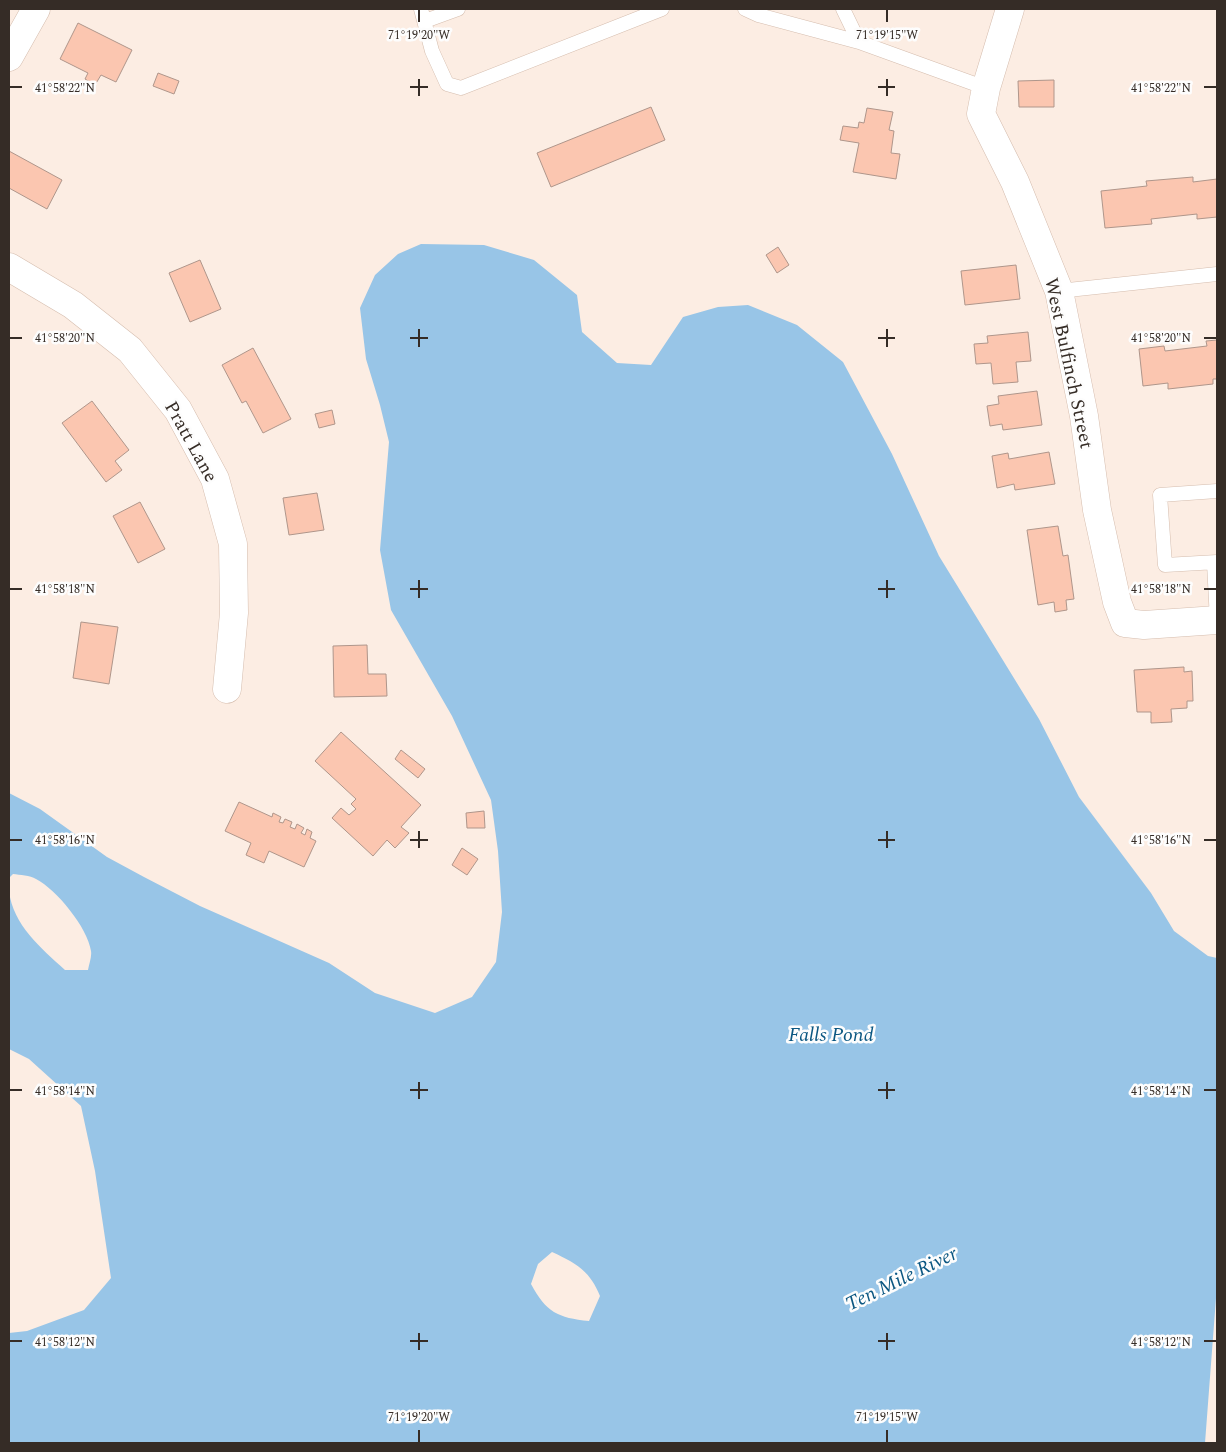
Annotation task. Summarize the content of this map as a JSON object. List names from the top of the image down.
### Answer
{
  "streets": {
    "street": ["West Bulfinch Street", "Pratt Lane"]
  },
  "water": ["Falls Pond", "Ten Mile River"],
  "coordinates": [
    "71°19'20\"W",
    "71°19'15\"W",
    "41°58'22\"N",
    "41°58'20\"N",
    "41°58'18\"N",
    "41°58'16\"N",
    "41°58'14\"N",
    "41°58'12\"N"
  ]
}
